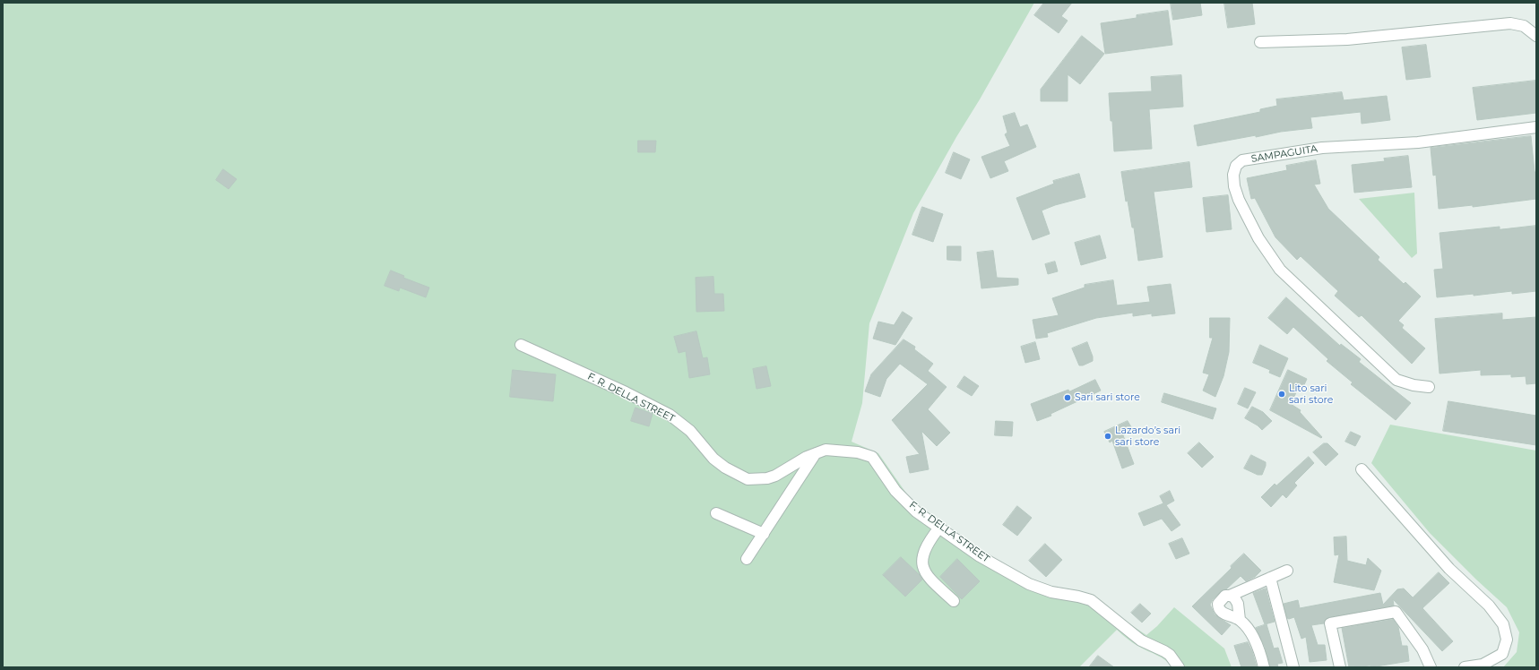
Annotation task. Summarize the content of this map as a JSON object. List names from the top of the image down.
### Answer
{
  "streets": {
    "street": ["SAMPAGUITA", "F. R. DELLA STREET"]
  },
  "places": ["Lito sari sari store", "Sari sari store", "Lazardo’s sari sari store"]
}
